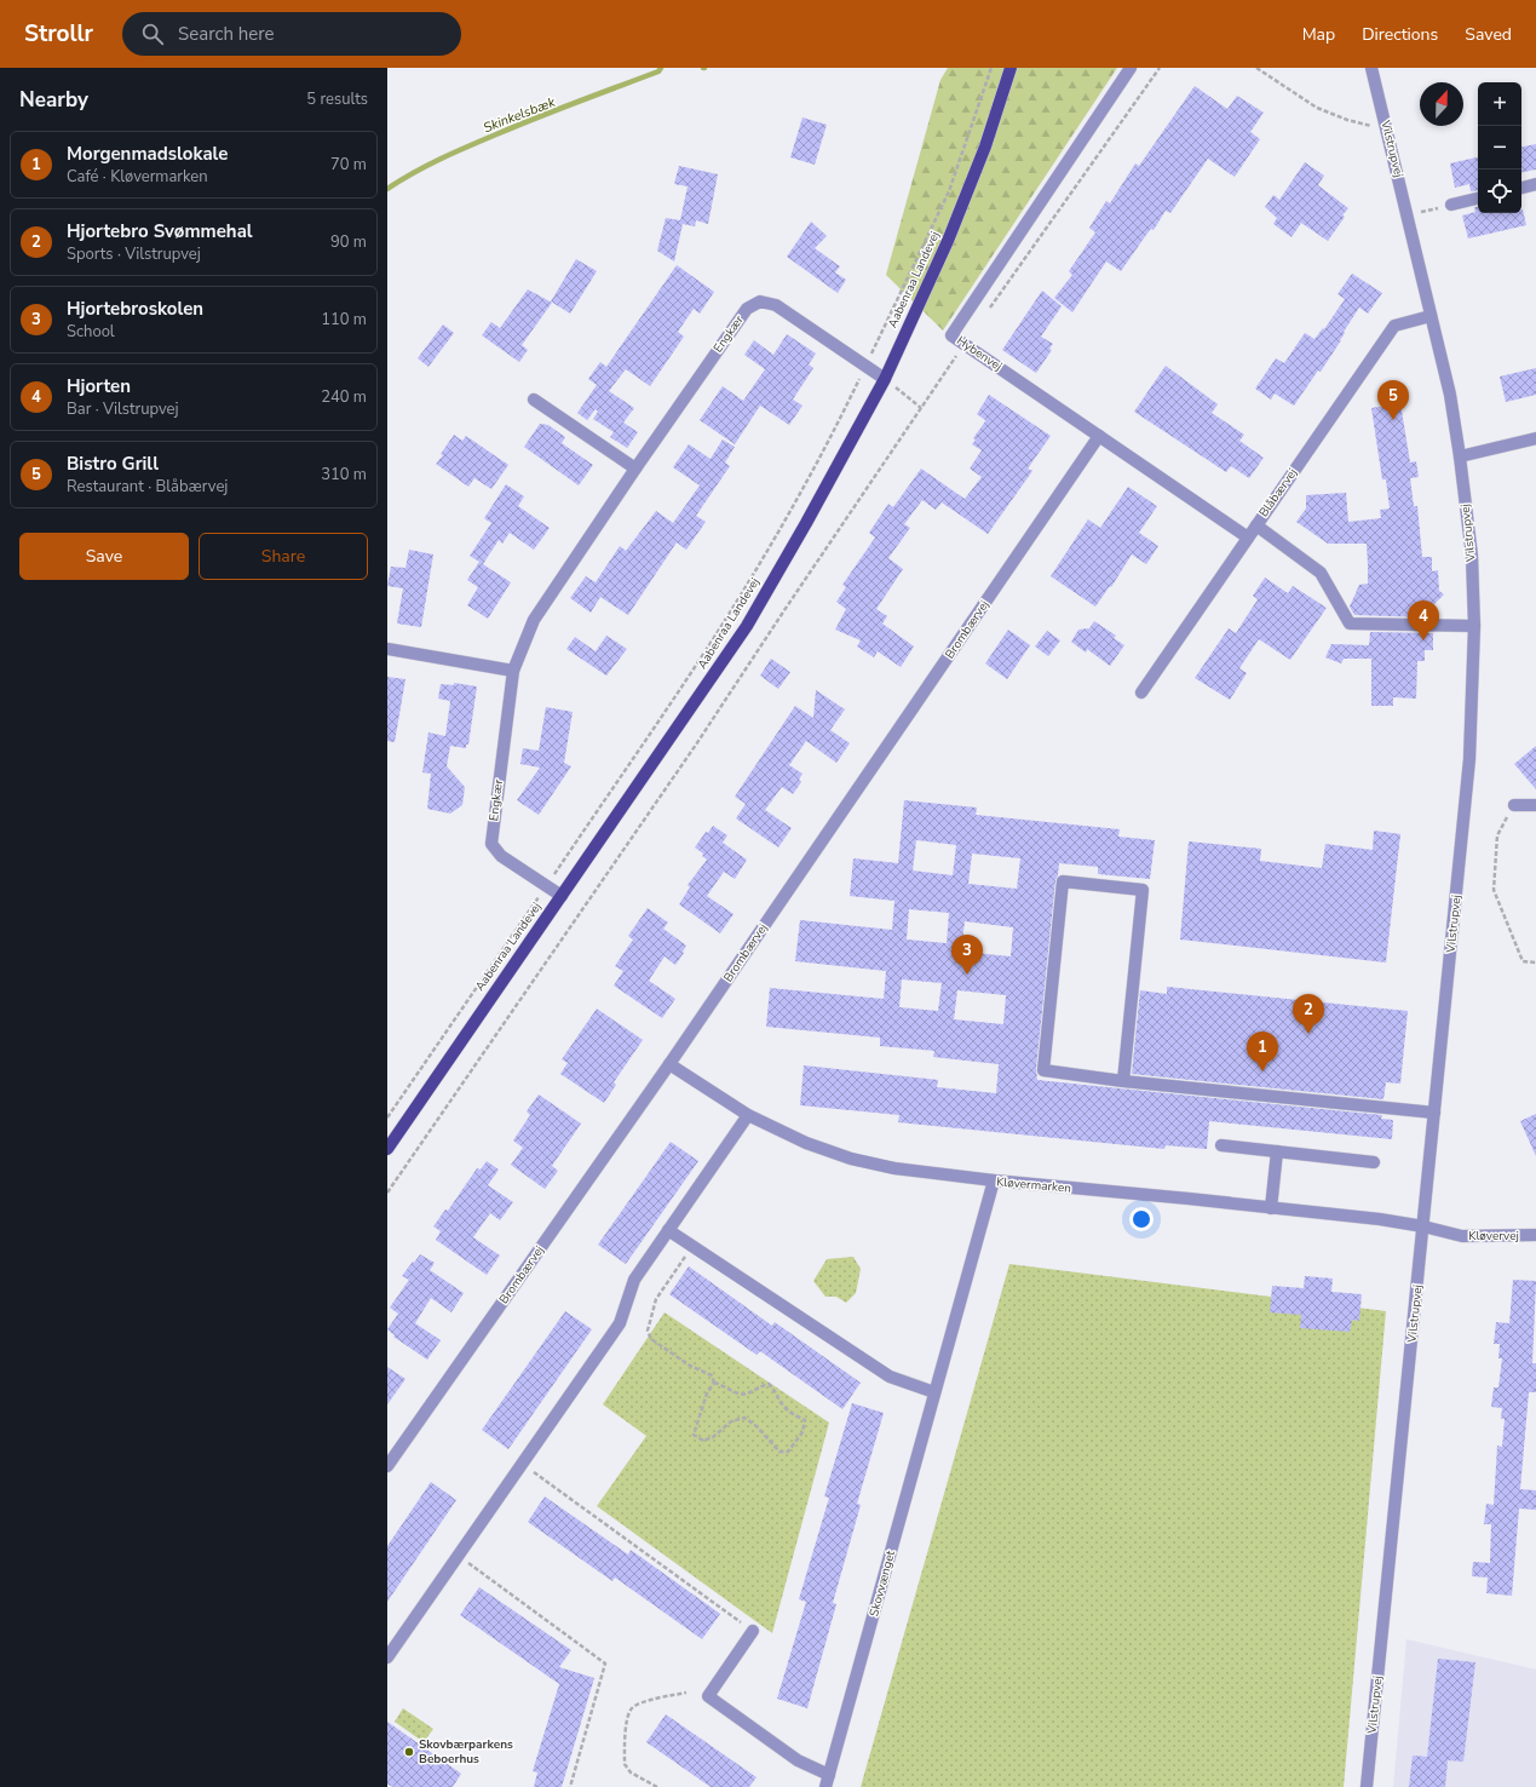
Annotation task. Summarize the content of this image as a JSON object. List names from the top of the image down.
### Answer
{
  "streets": {
    "main road": ["Aabenraa Landevej"],
    "street": [
      "Vilstrupvej",
      "Engkær",
      "Hybenvej",
      "Blåbærvej",
      "Brombærvej",
      "Kløvermarken",
      "Kløvervej",
      "Skovvænget"
    ]
  },
  "crossings": [
    ["Vilstrupvej", "Blåbærvej"],
    ["Vilstrupvej", "Kløvermarken"],
    ["Vilstrupvej", "Kløvervej"],
    ["Aabenraa Landevej", "Engkær"],
    ["Hybenvej", "Blåbærvej"],
    ["Hybenvej", "Brombærvej"],
    ["Brombærvej", "Kløvermarken"],
    ["Kløvermarken", "Kløvervej"],
    ["Kløvermarken", "Skovvænget"]
  ],
  "water": ["Skinkelsbæk"],
  "places": ["Skovbærparkens Beboerhus"],
  "north": "top",
  "page": {
    "header": "Strollr",
    "search": "Search here",
    "nav": ["Map", "Directions", "Saved"],
    "heading": ["Nearby", "5 results"],
    "map_buttons": ["+", "−"],
    "list": [
      {
        "mark": "1",
        "name": "Morgenmadslokale",
        "note": "Café · Kløvermarken",
        "value": "70 m"
      },
      {
        "mark": "2",
        "name": "Hjortebro Svømmehal",
        "note": "Sports · Vilstrupvej",
        "value": "90 m"
      },
      {
        "mark": "3",
        "name": "Hjortebroskolen",
        "note": "School",
        "value": "110 m"
      },
      {
        "mark": "4",
        "name": "Hjorten",
        "note": "Bar · Vilstrupvej",
        "value": "240 m"
      },
      {
        "mark": "5",
        "name": "Bistro Grill",
        "note": "Restaurant · Blåbærvej",
        "value": "310 m"
      }
    ],
    "pins": [
      "5",
      "4",
      "3",
      "2",
      "1"
    ],
    "buttons": ["Save", "Share"]
  }
}
